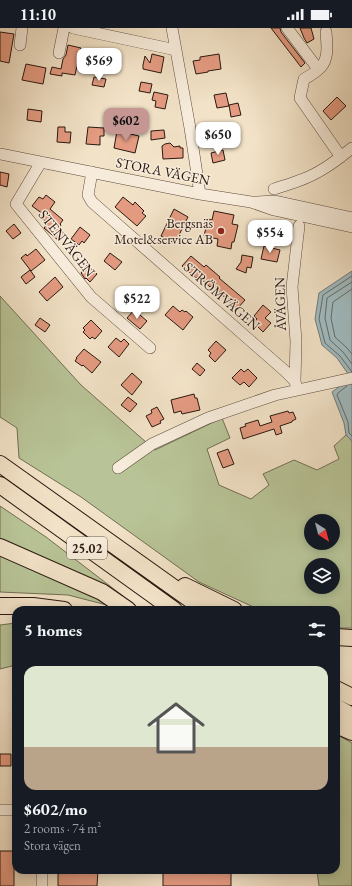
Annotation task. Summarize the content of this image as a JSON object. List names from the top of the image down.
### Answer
{
  "streets": {
    "highway": ["25.02"],
    "street": [
      "STORA VÄGEN",
      "STENVÄGEN",
      "STRÖMVÄGEN",
      "ÅVÄGEN"
    ]
  },
  "crossings": [
    ["STORA VÄGEN", "STENVÄGEN"],
    ["STORA VÄGEN", "STRÖMVÄGEN"],
    ["STRÖMVÄGEN", "ÅVÄGEN"]
  ],
  "places": ["Bergsnäs Motel&service AB"],
  "north": "bottom right",
  "page": {
    "status": "11:10",
    "price": [
      "$569",
      "$602",
      "$650",
      "$554",
      "$522"
    ],
    "heading": "5 homes",
    "list": [
      {
        "name": "$602/mo",
        "note": "2 rooms · 74 m² · Stora vägen"
      }
    ]
  }
}
